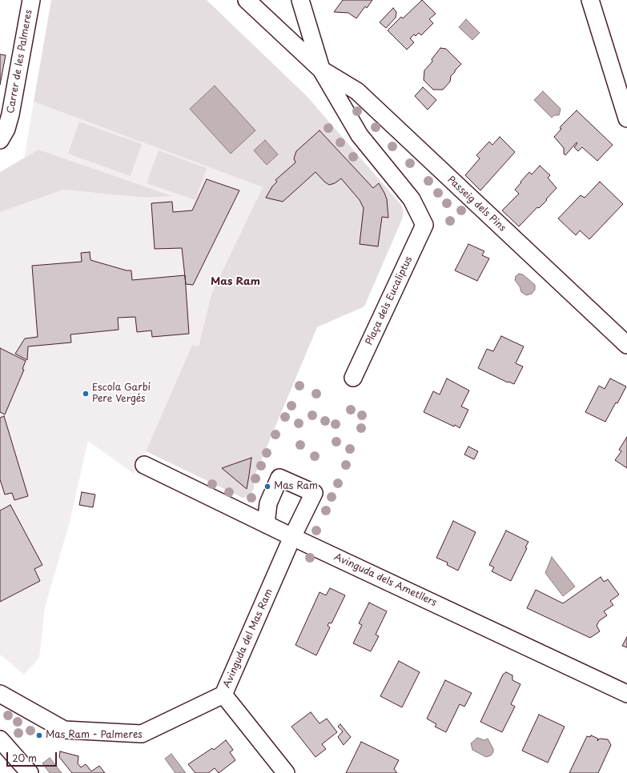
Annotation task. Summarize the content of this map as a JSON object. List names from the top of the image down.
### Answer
{
  "streets": {
    "street": [
      "Carrer de les Palmeres",
      "Passeig dels Pins",
      "Plaça dels Eucaliptus",
      "Avinguda dels Ametllers",
      "Avinguda del Mas Ram"
    ]
  },
  "crossings": [
    ["Passeig dels Pins", "Plaça dels Eucaliptus"],
    ["Avinguda dels Ametllers", "Avinguda del Mas Ram"]
  ],
  "districts": ["Mas Ram"],
  "places": ["Escola Garbí Pere Vergés", "Mas Ram", "Mas Ram - Palmeres"],
  "scale_bar": "20 m"
}
